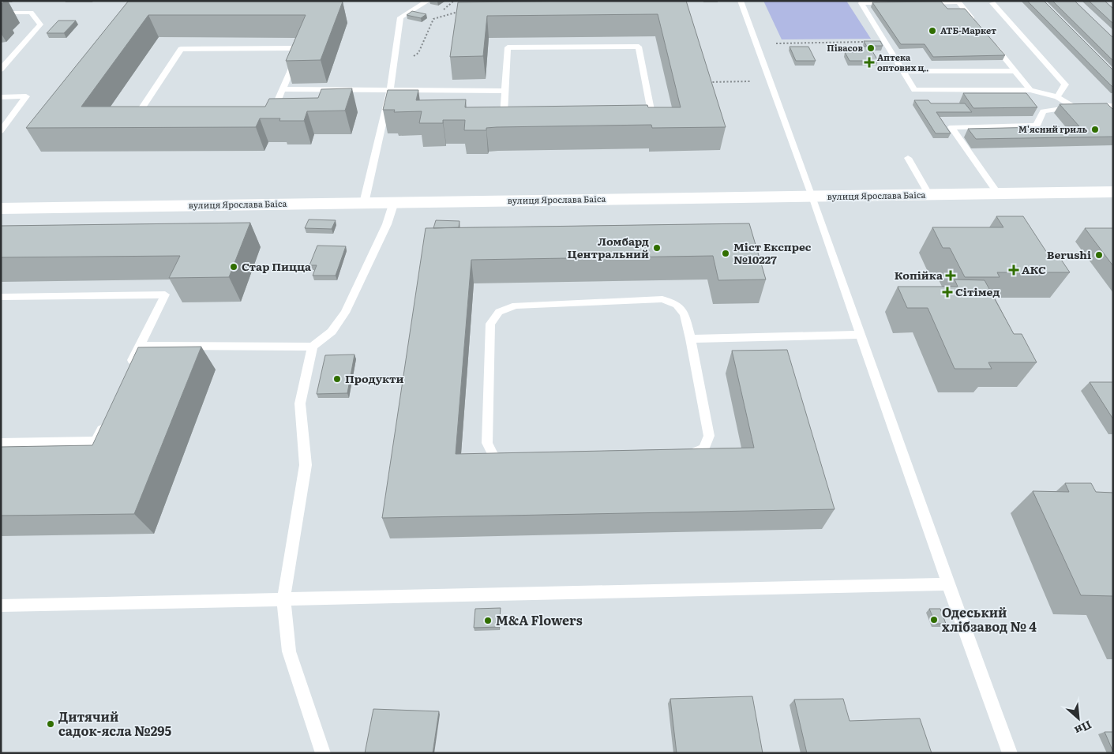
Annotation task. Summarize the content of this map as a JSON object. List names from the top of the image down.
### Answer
{
  "streets": {
    "street": ["вулиця Ярослава Баіса"]
  },
  "places": {
    "other": [
      "АТБ-Маркет",
      "Півасов",
      "М'ясний гриль",
      "Ломбард Центральний",
      "Міст Експрес №10227",
      "Berushi",
      "Стар Пицца",
      "Продукти",
      "Одеський хлібзавод № 4",
      "M&A Flowers",
      "Дитячий садок-ясла №295"
    ],
    "health": [
      "Аптека оптових ц‥",
      "АКС",
      "Копійка",
      "Сітімед"
    ]
  },
  "north": "bottom right"
}
